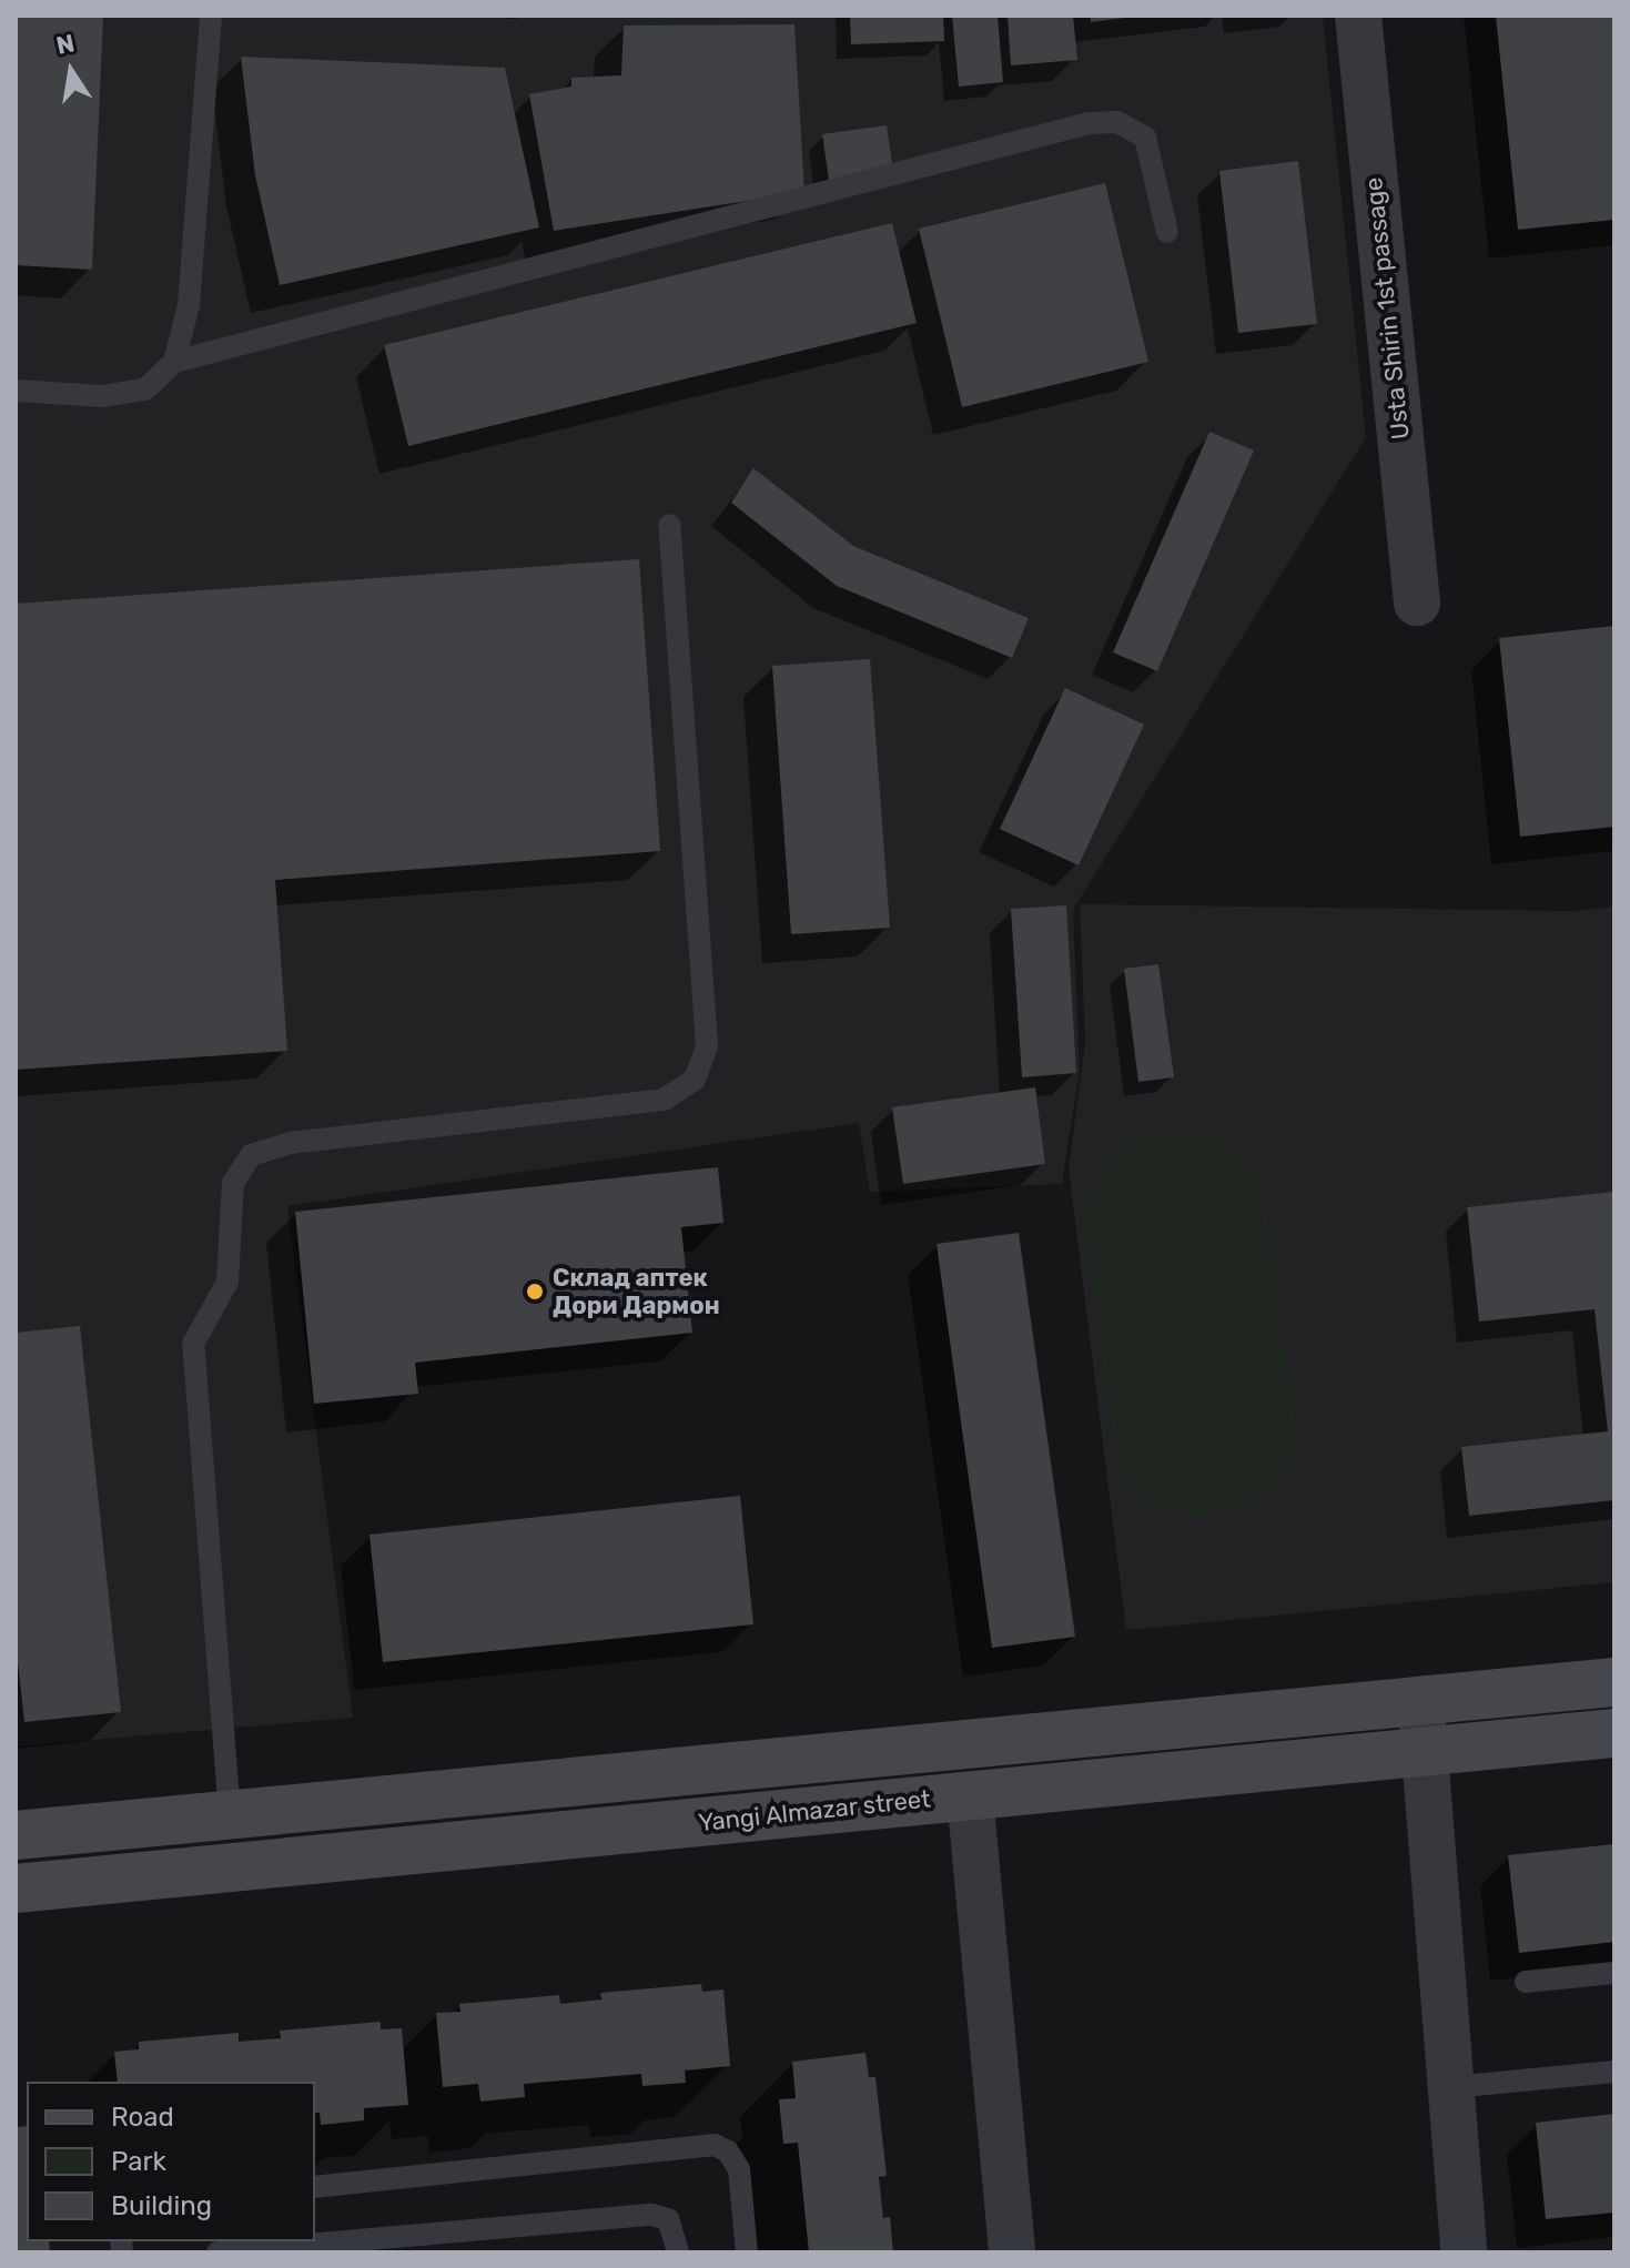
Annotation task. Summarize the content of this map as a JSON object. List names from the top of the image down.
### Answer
{
  "streets": {
    "main road": ["Yangi Almazar street"],
    "street": ["Usta Shirin 1st passage"]
  },
  "places": ["Склад аптек Дори Дармон"],
  "legend": ["Road", "Park", "Building"],
  "north": "top"
}
